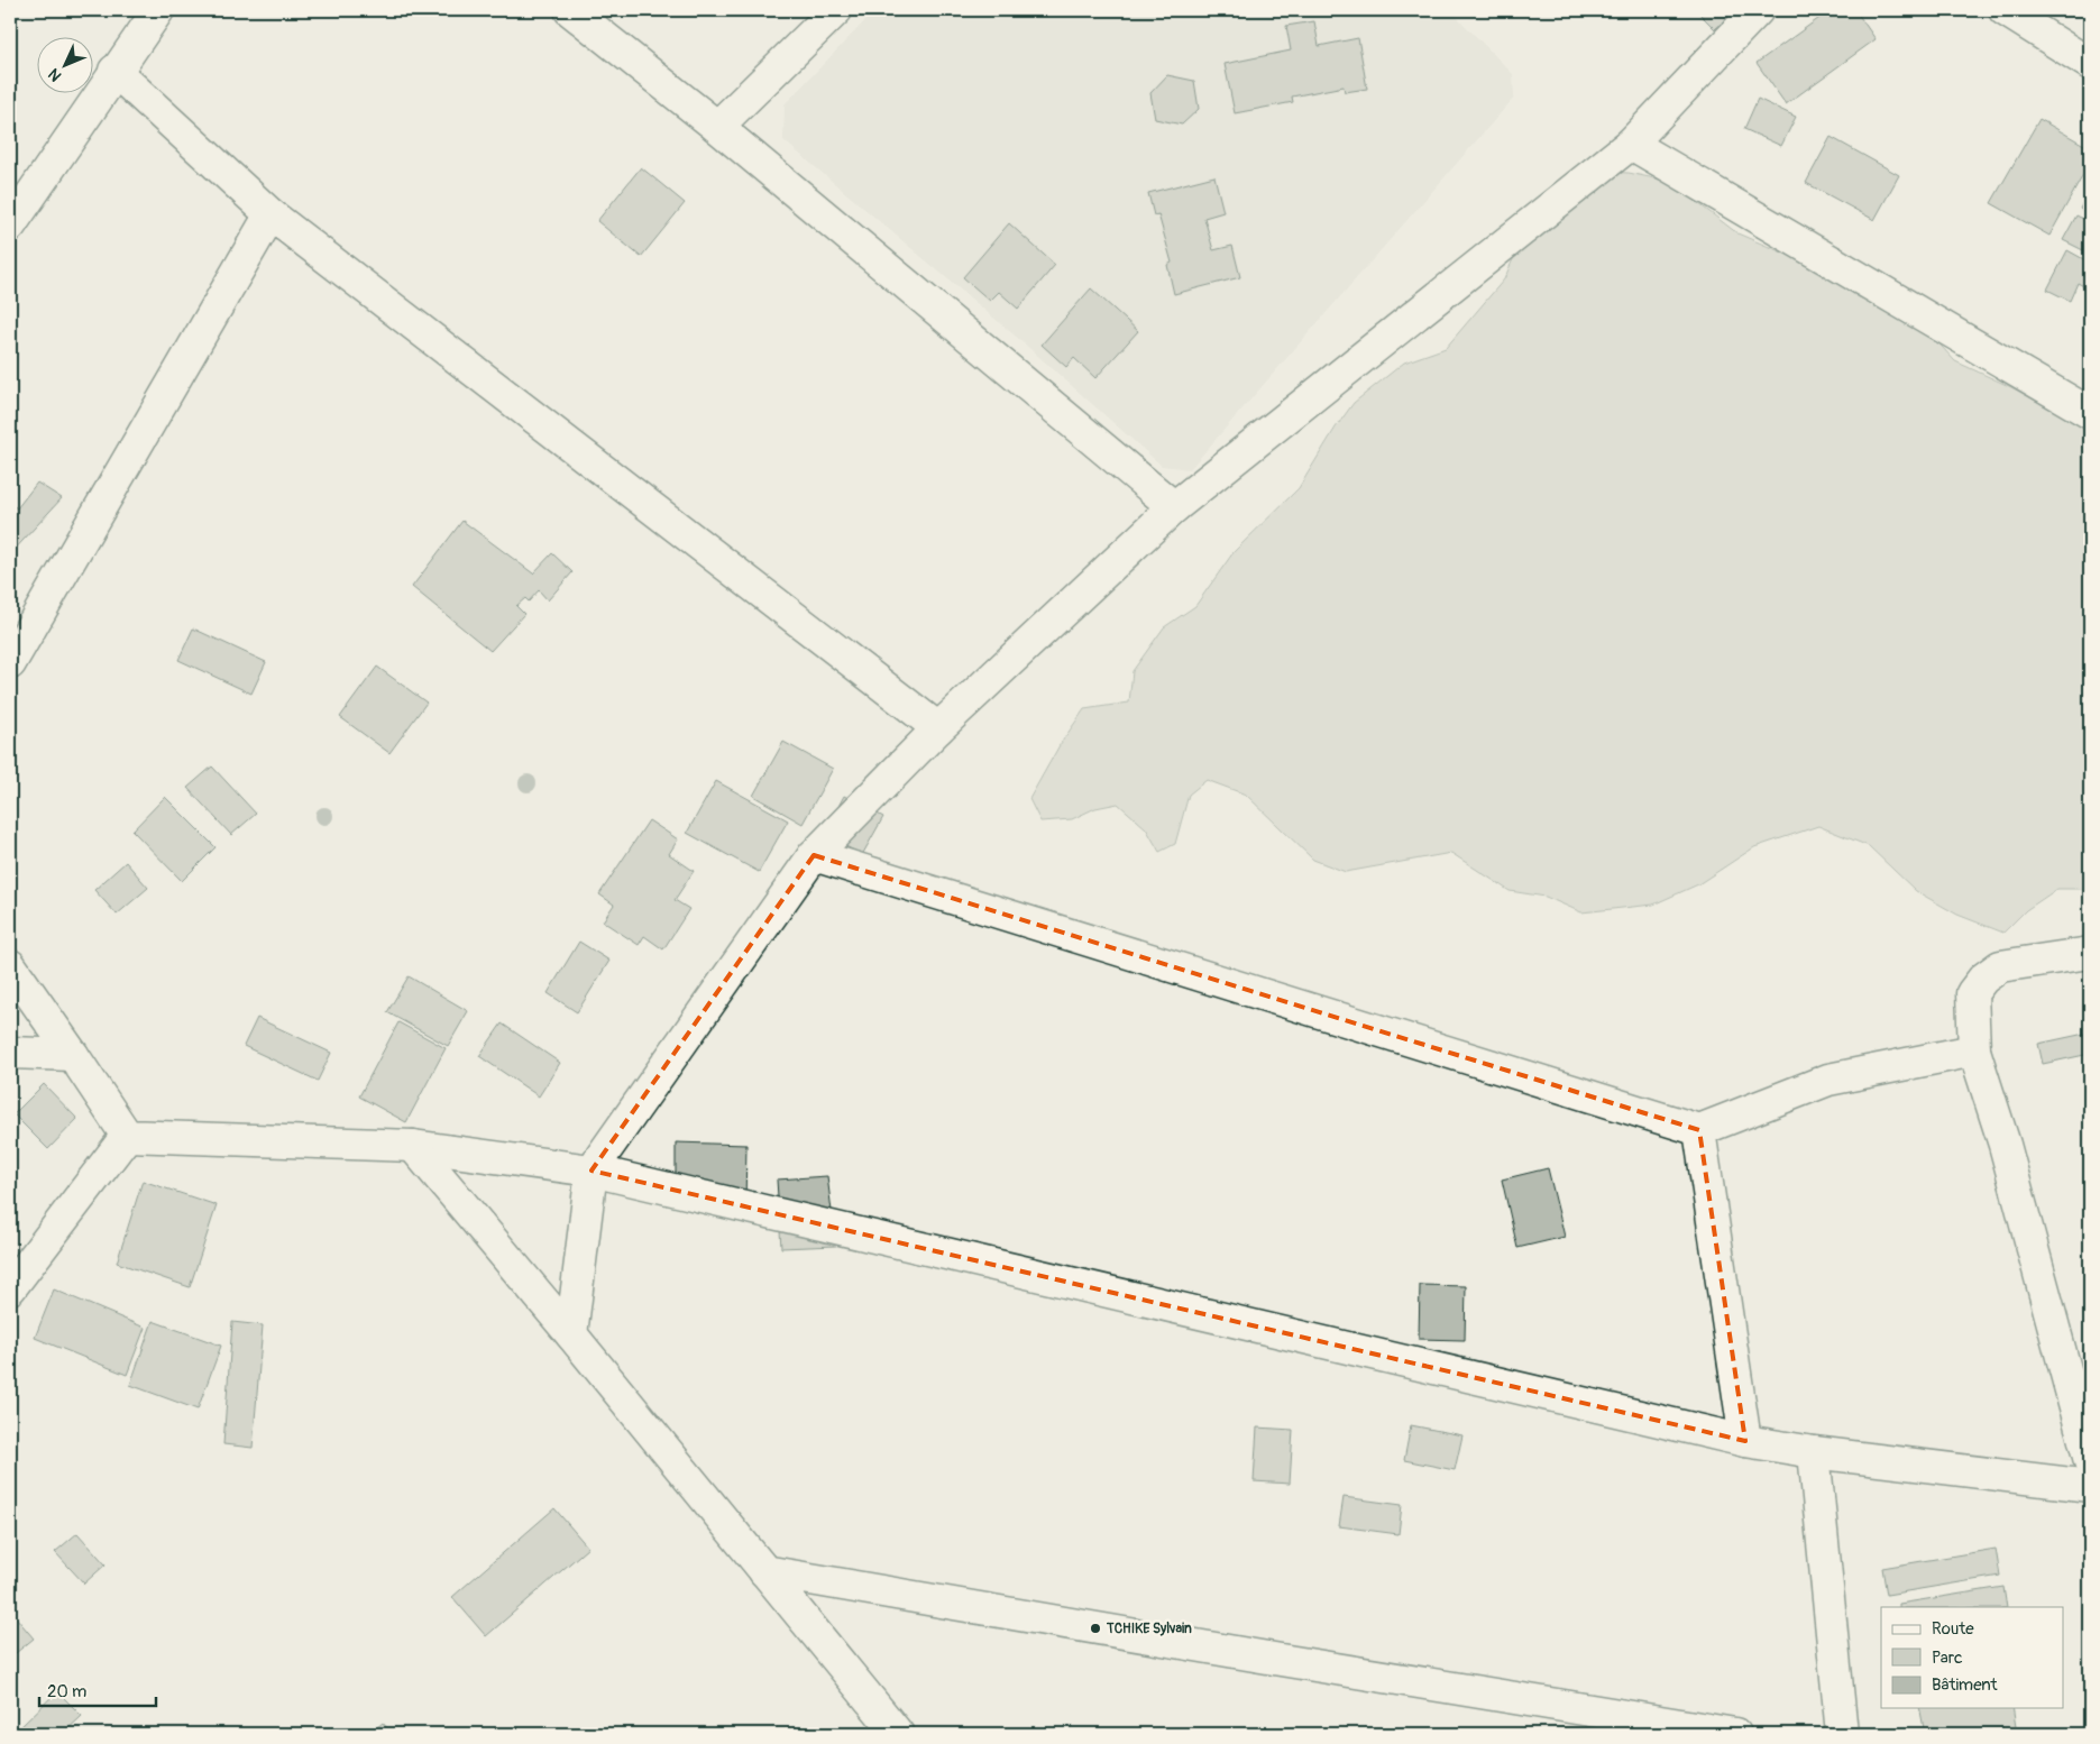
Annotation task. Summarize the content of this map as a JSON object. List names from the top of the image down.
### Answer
{
  "places": ["TCHIKE Sylvain"],
  "legend": ["Route", "Parc", "Bâtiment"],
  "scale_bar": "20 m",
  "north": "bottom left"
}
